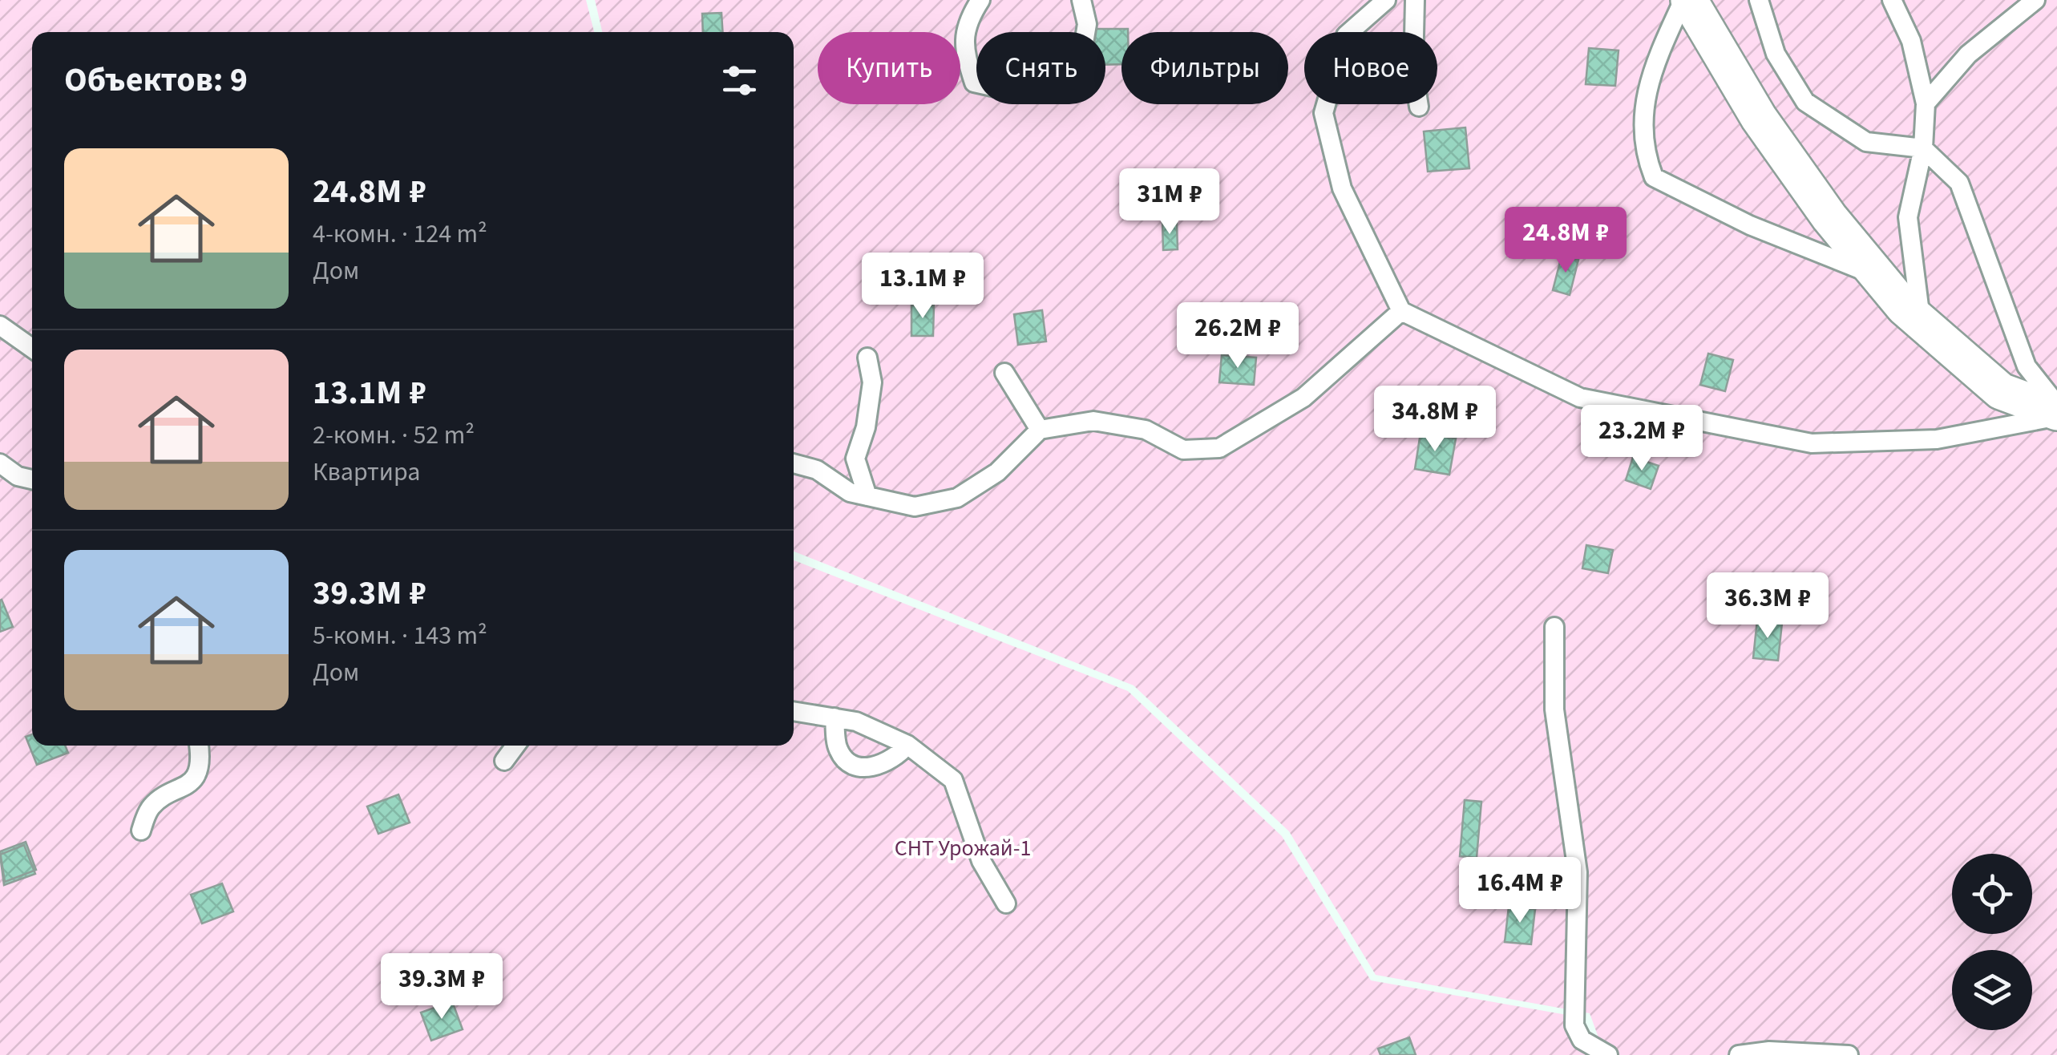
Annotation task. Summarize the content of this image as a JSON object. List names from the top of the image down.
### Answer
{
  "parks": ["СНТ Урожай-1"],
  "page": {
    "chip": [
      "Купить",
      "Снять",
      "Фильтры",
      "Новое"
    ],
    "heading": "Объектов: 9",
    "list": [
      {
        "name": "24.8M ₽",
        "note": "4-комн. · 124 m² · Дом"
      },
      {
        "name": "13.1M ₽",
        "note": "2-комн. · 52 m² · Квартира"
      },
      {
        "name": "39.3M ₽",
        "note": "5-комн. · 143 m² · Дом"
      }
    ],
    "price": [
      "31M ₽",
      "24.8M ₽",
      "13.1M ₽",
      "26.2M ₽",
      "34.8M ₽",
      "23.2M ₽",
      "36.3M ₽",
      "16.4M ₽",
      "39.3M ₽"
    ]
  }
}
